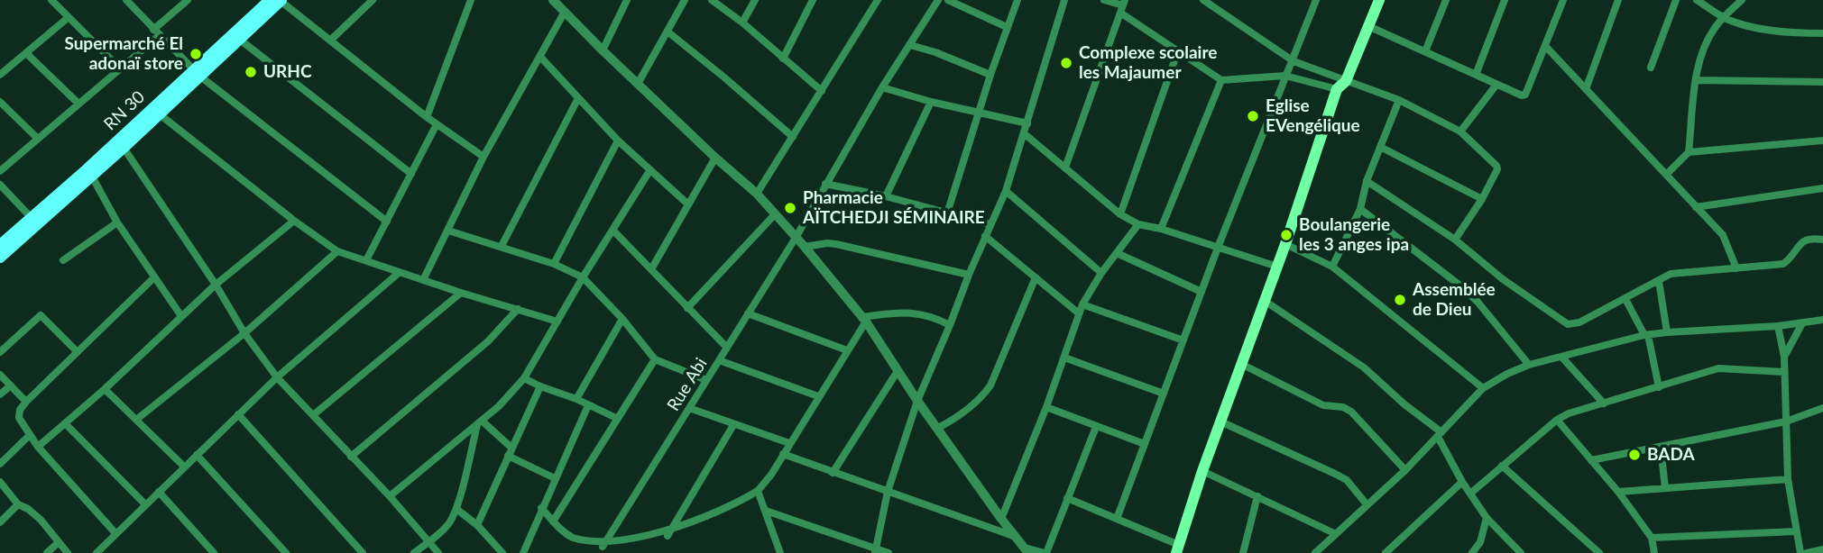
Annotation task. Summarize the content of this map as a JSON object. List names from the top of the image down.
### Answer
{
  "streets": {
    "main road": ["RN 30"],
    "street": ["Rue Abi"]
  },
  "places": [
    "Supermarché El adonaï store",
    "Complexe scolaire les Majaumer",
    "URHC",
    "Eglise EVengélique",
    "Pharmacie AÏTCHEDJI SÉMINAIRE",
    "Boulangerie les 3 anges ipa",
    "Assemblée de Dieu",
    "BADA"
  ]
}
